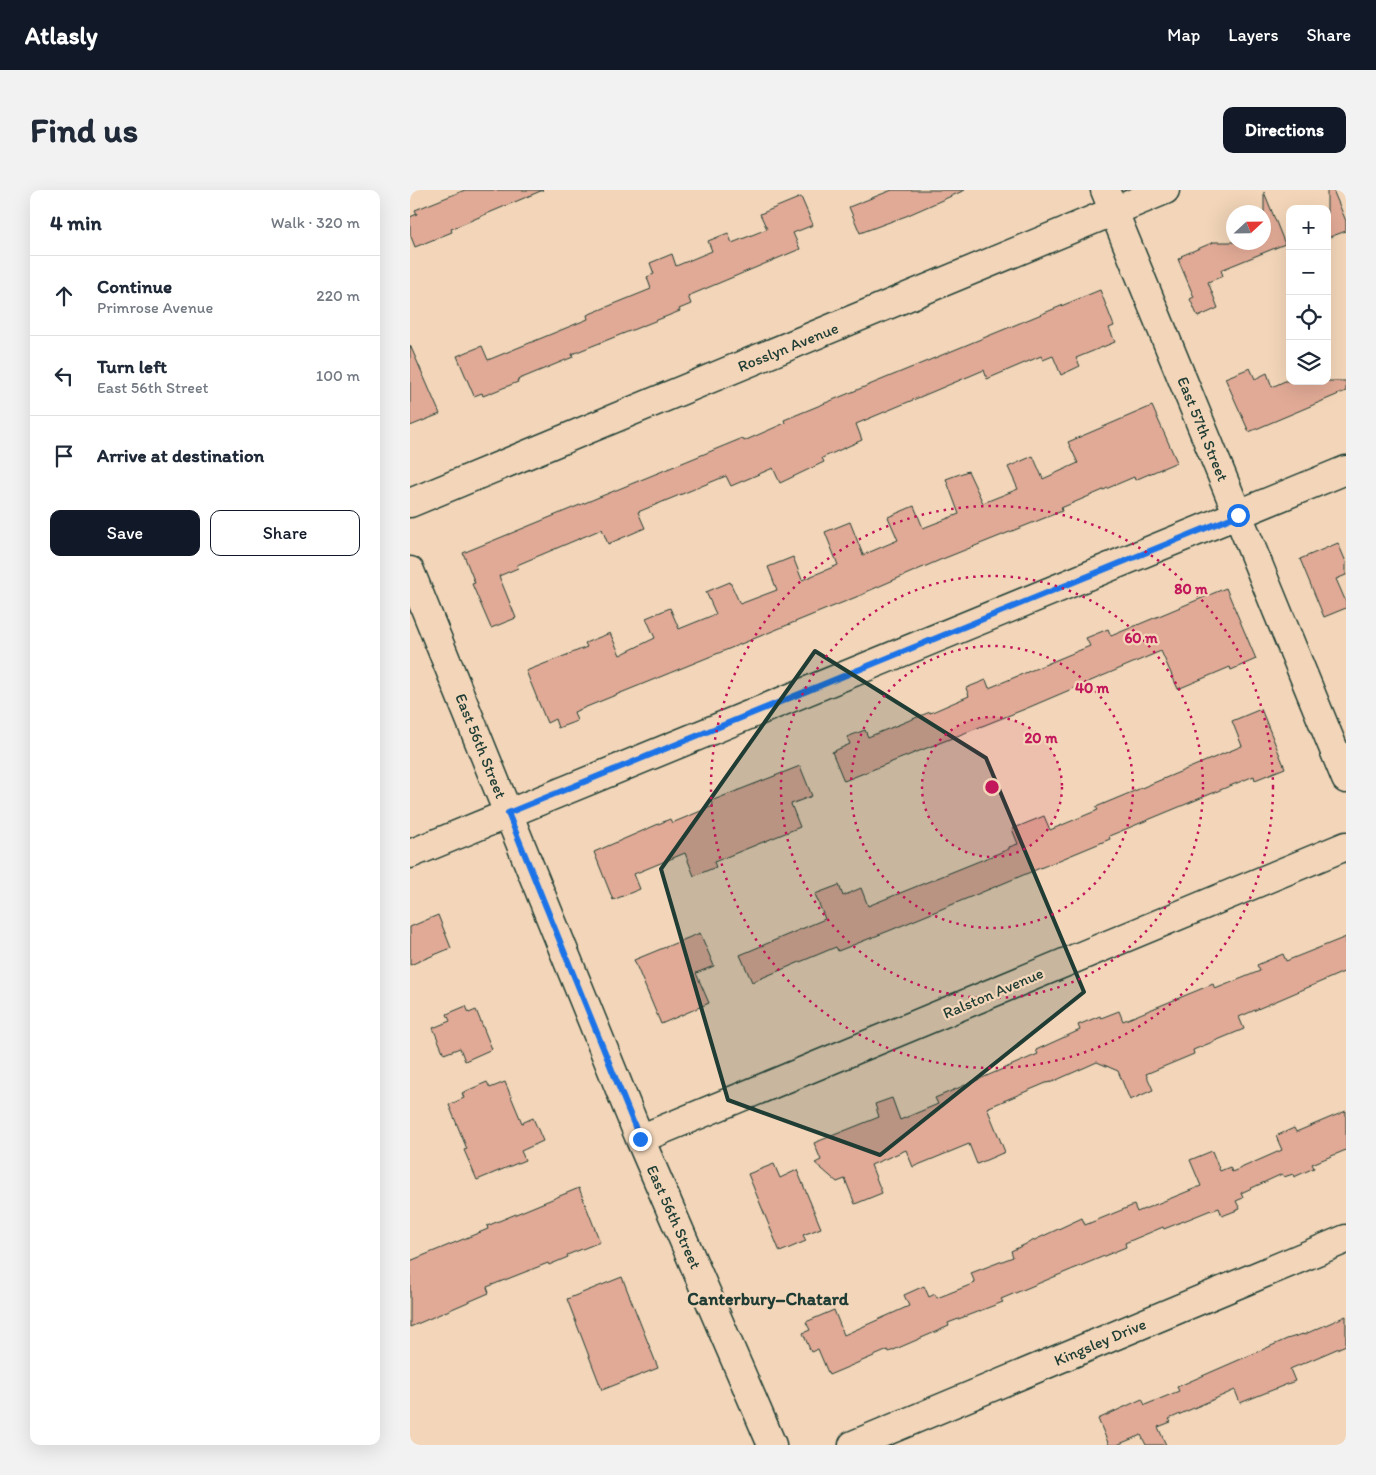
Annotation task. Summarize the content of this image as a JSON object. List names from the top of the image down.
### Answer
{
  "streets": {
    "street": [
      "Rosslyn Avenue",
      "East 57th Street",
      "East 56th Street",
      "Ralston Avenue",
      "Kingsley Drive"
    ]
  },
  "crossings": [
    ["Rosslyn Avenue", "East 57th Street"],
    ["East 56th Street", "Ralston Avenue"]
  ],
  "districts": ["Canterbury–Chatard"],
  "north": "right",
  "page": {
    "header": "Atlasly",
    "nav": ["Map", "Layers", "Share"],
    "buttons": [
      "Directions",
      ["Save", "Share"]
    ],
    "title": "Find us",
    "heading": ["4 min", "Walk · 320 m"],
    "map_buttons": ["+", "−"],
    "list": [
      ["Continue", "Primrose Avenue", "220 m"],
      ["Turn left", "East 56th Street", "100 m"],
      "Arrive at destination"
    ]
  },
  "rings": [
    "80 m",
    "60 m",
    "40 m",
    "20 m"
  ]
}
